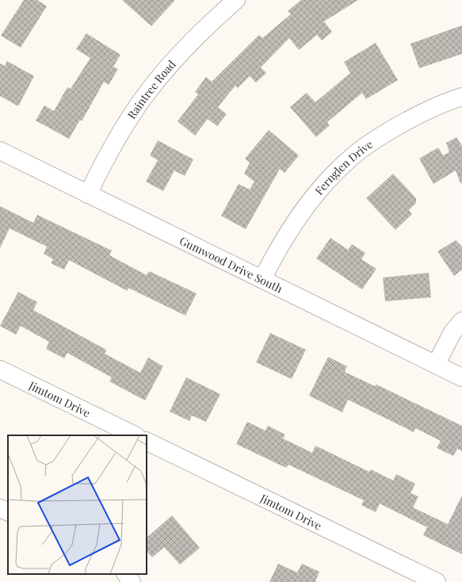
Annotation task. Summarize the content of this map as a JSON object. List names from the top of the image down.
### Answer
{
  "streets": {
    "street": [
      "Raintree Road",
      "Fernglen Drive",
      "Gumwood Drive South",
      "Jimtom Drive"
    ]
  },
  "crossings": [
    ["Raintree Road", "Gumwood Drive South"],
    ["Fernglen Drive", "Gumwood Drive South"]
  ]
}
